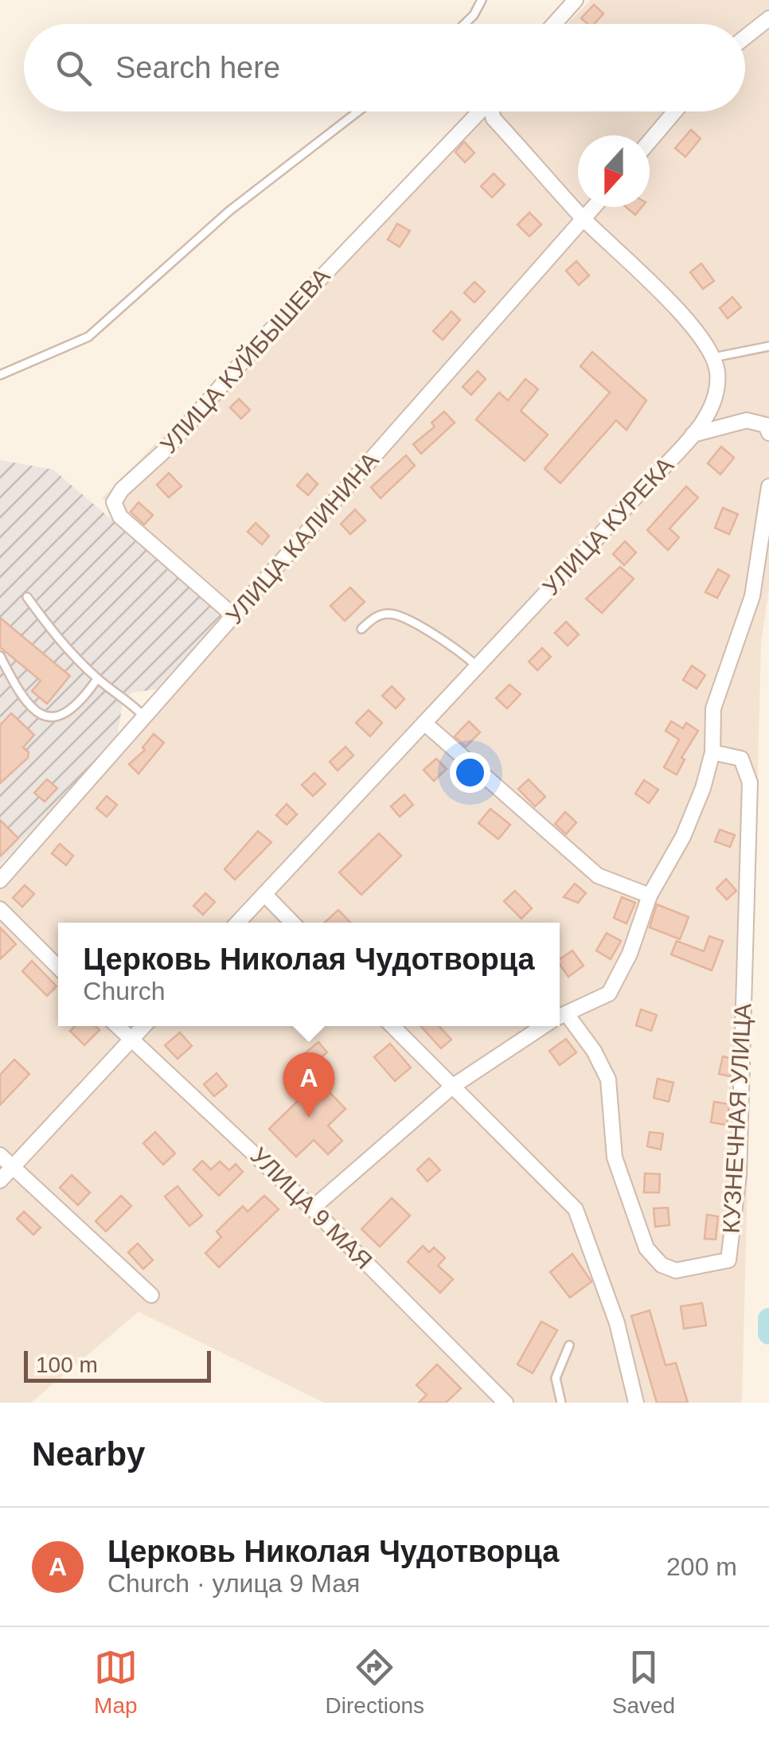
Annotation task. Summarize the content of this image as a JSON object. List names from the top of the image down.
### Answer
{
  "streets": {
    "street": [
      "УЛИЦА КУЙБЫШЕВА",
      "УЛИЦА КУРЕКА",
      "УЛИЦА КАЛИНИНА",
      "КУЗНЕЧНАЯ УЛИЦА",
      "УЛИЦА 9 МАЯ"
    ]
  },
  "crossings": [
    ["УЛИЦА КУЙБЫШЕВА", "УЛИЦА КАЛИНИНА"]
  ],
  "scale_bar": "100 m",
  "north": "bottom",
  "page": {
    "search": "Search here",
    "popup": ["Церковь Николая Чудотворца", "Church"],
    "pins": "A",
    "scale": "100 m",
    "heading": "Nearby",
    "list": [
      {
        "mark": "A",
        "name": "Церковь Николая Чудотворца",
        "note": "Church · улица 9 Мая",
        "value": "200 m"
      }
    ],
    "nav": ["Map", "Directions", "Saved"]
  }
}
